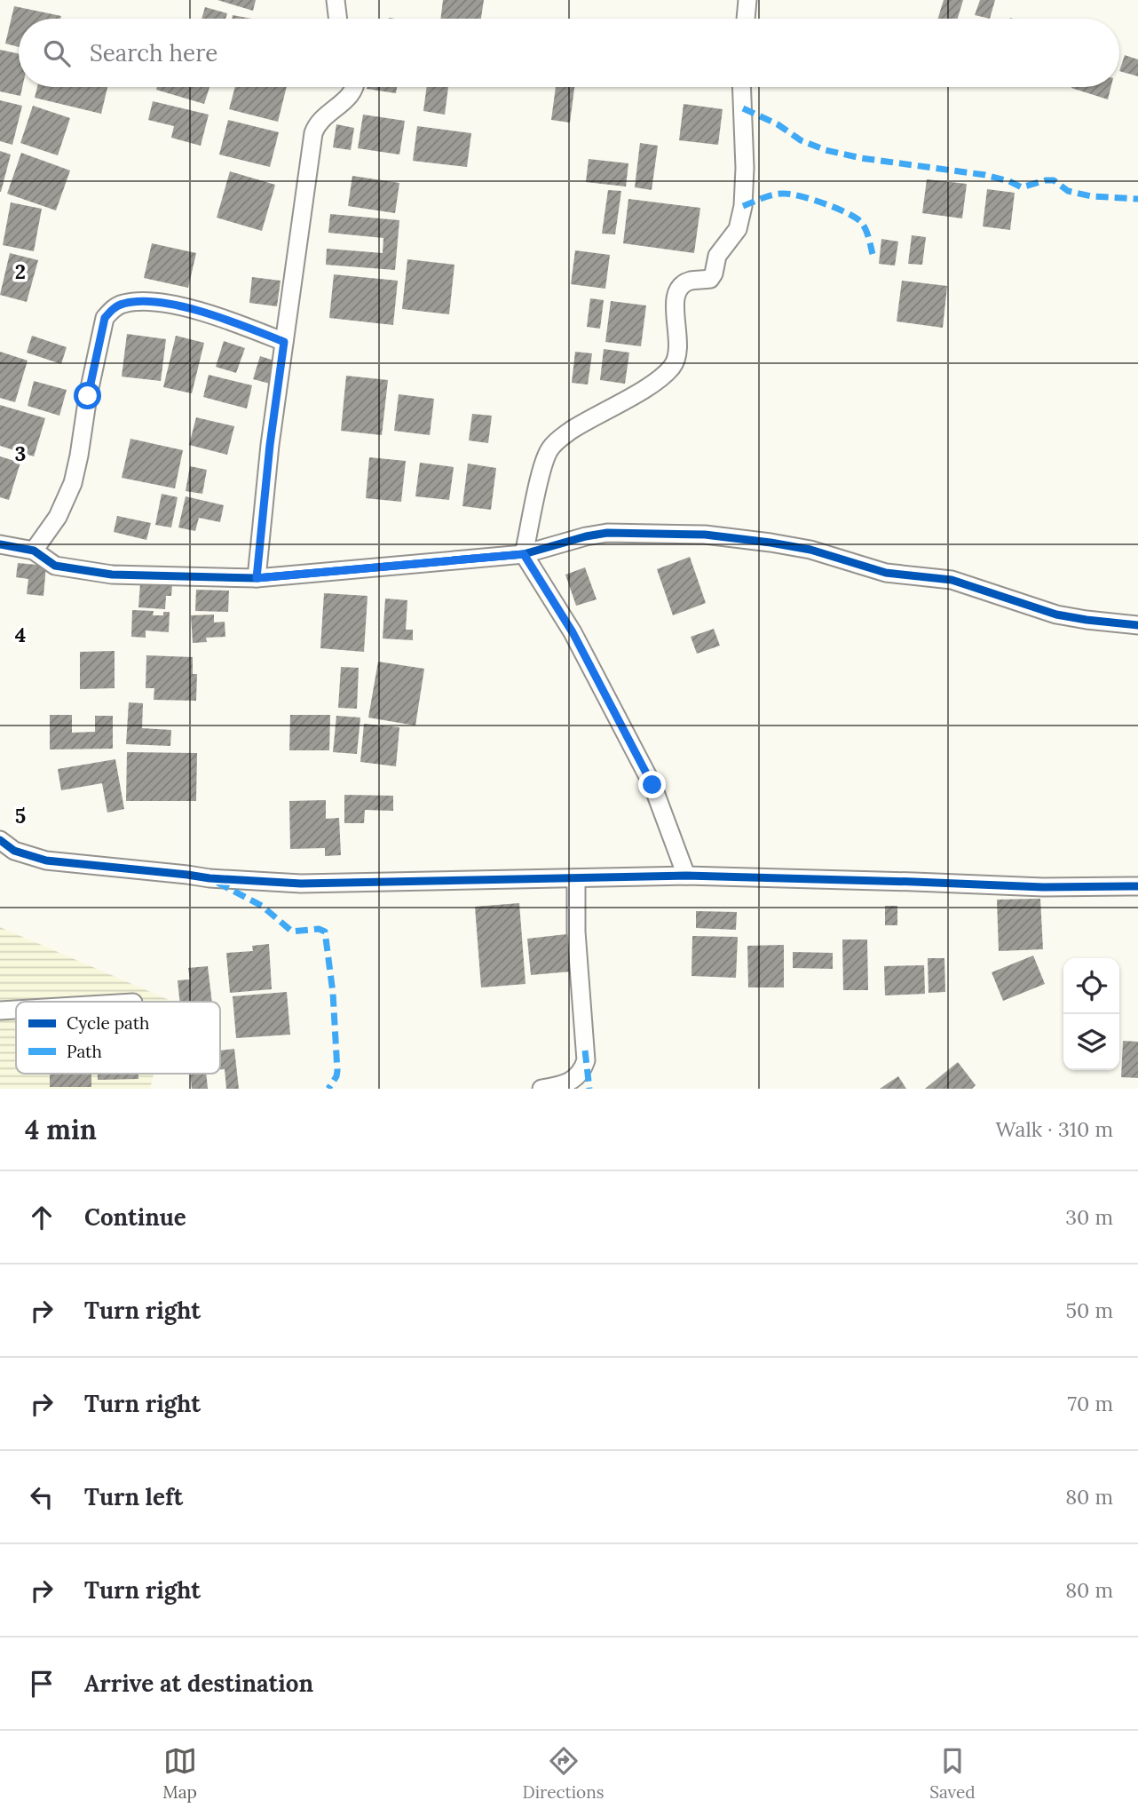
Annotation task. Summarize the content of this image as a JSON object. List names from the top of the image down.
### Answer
{
  "legend": ["Cycle path", "Path"],
  "page": {
    "search": "Search here",
    "heading": ["4 min", "Walk · 310 m"],
    "list": [
      ["Continue", "30 m"],
      ["Turn right", "50 m"],
      ["Turn right", "70 m"],
      ["Turn left", "80 m"],
      ["Turn right", "80 m"],
      "Arrive at destination"
    ],
    "nav": ["Map", "Directions", "Saved"]
  },
  "grid": {
    "rows": [
      "2",
      "3",
      "4",
      "5"
    ]
  }
}
